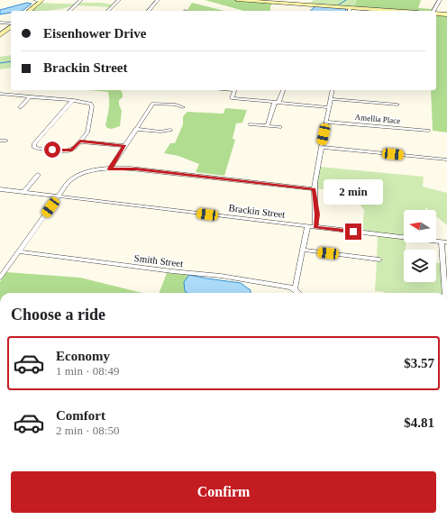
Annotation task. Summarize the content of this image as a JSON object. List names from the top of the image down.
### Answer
{
  "streets": {
    "street": ["Amellia Place", "Brackin Street", "Smith Street"]
  },
  "north": "left",
  "page": {
    "banner": ["Eisenhower Drive", "Brackin Street"],
    "bubble": "2 min",
    "heading": "Choose a ride",
    "list": [
      {
        "name": "Economy",
        "note": "1 min · 08:49",
        "value": "$3.57"
      },
      {
        "name": "Comfort",
        "note": "2 min · 08:50",
        "value": "$4.81"
      }
    ],
    "buttons": "Confirm"
  }
}
